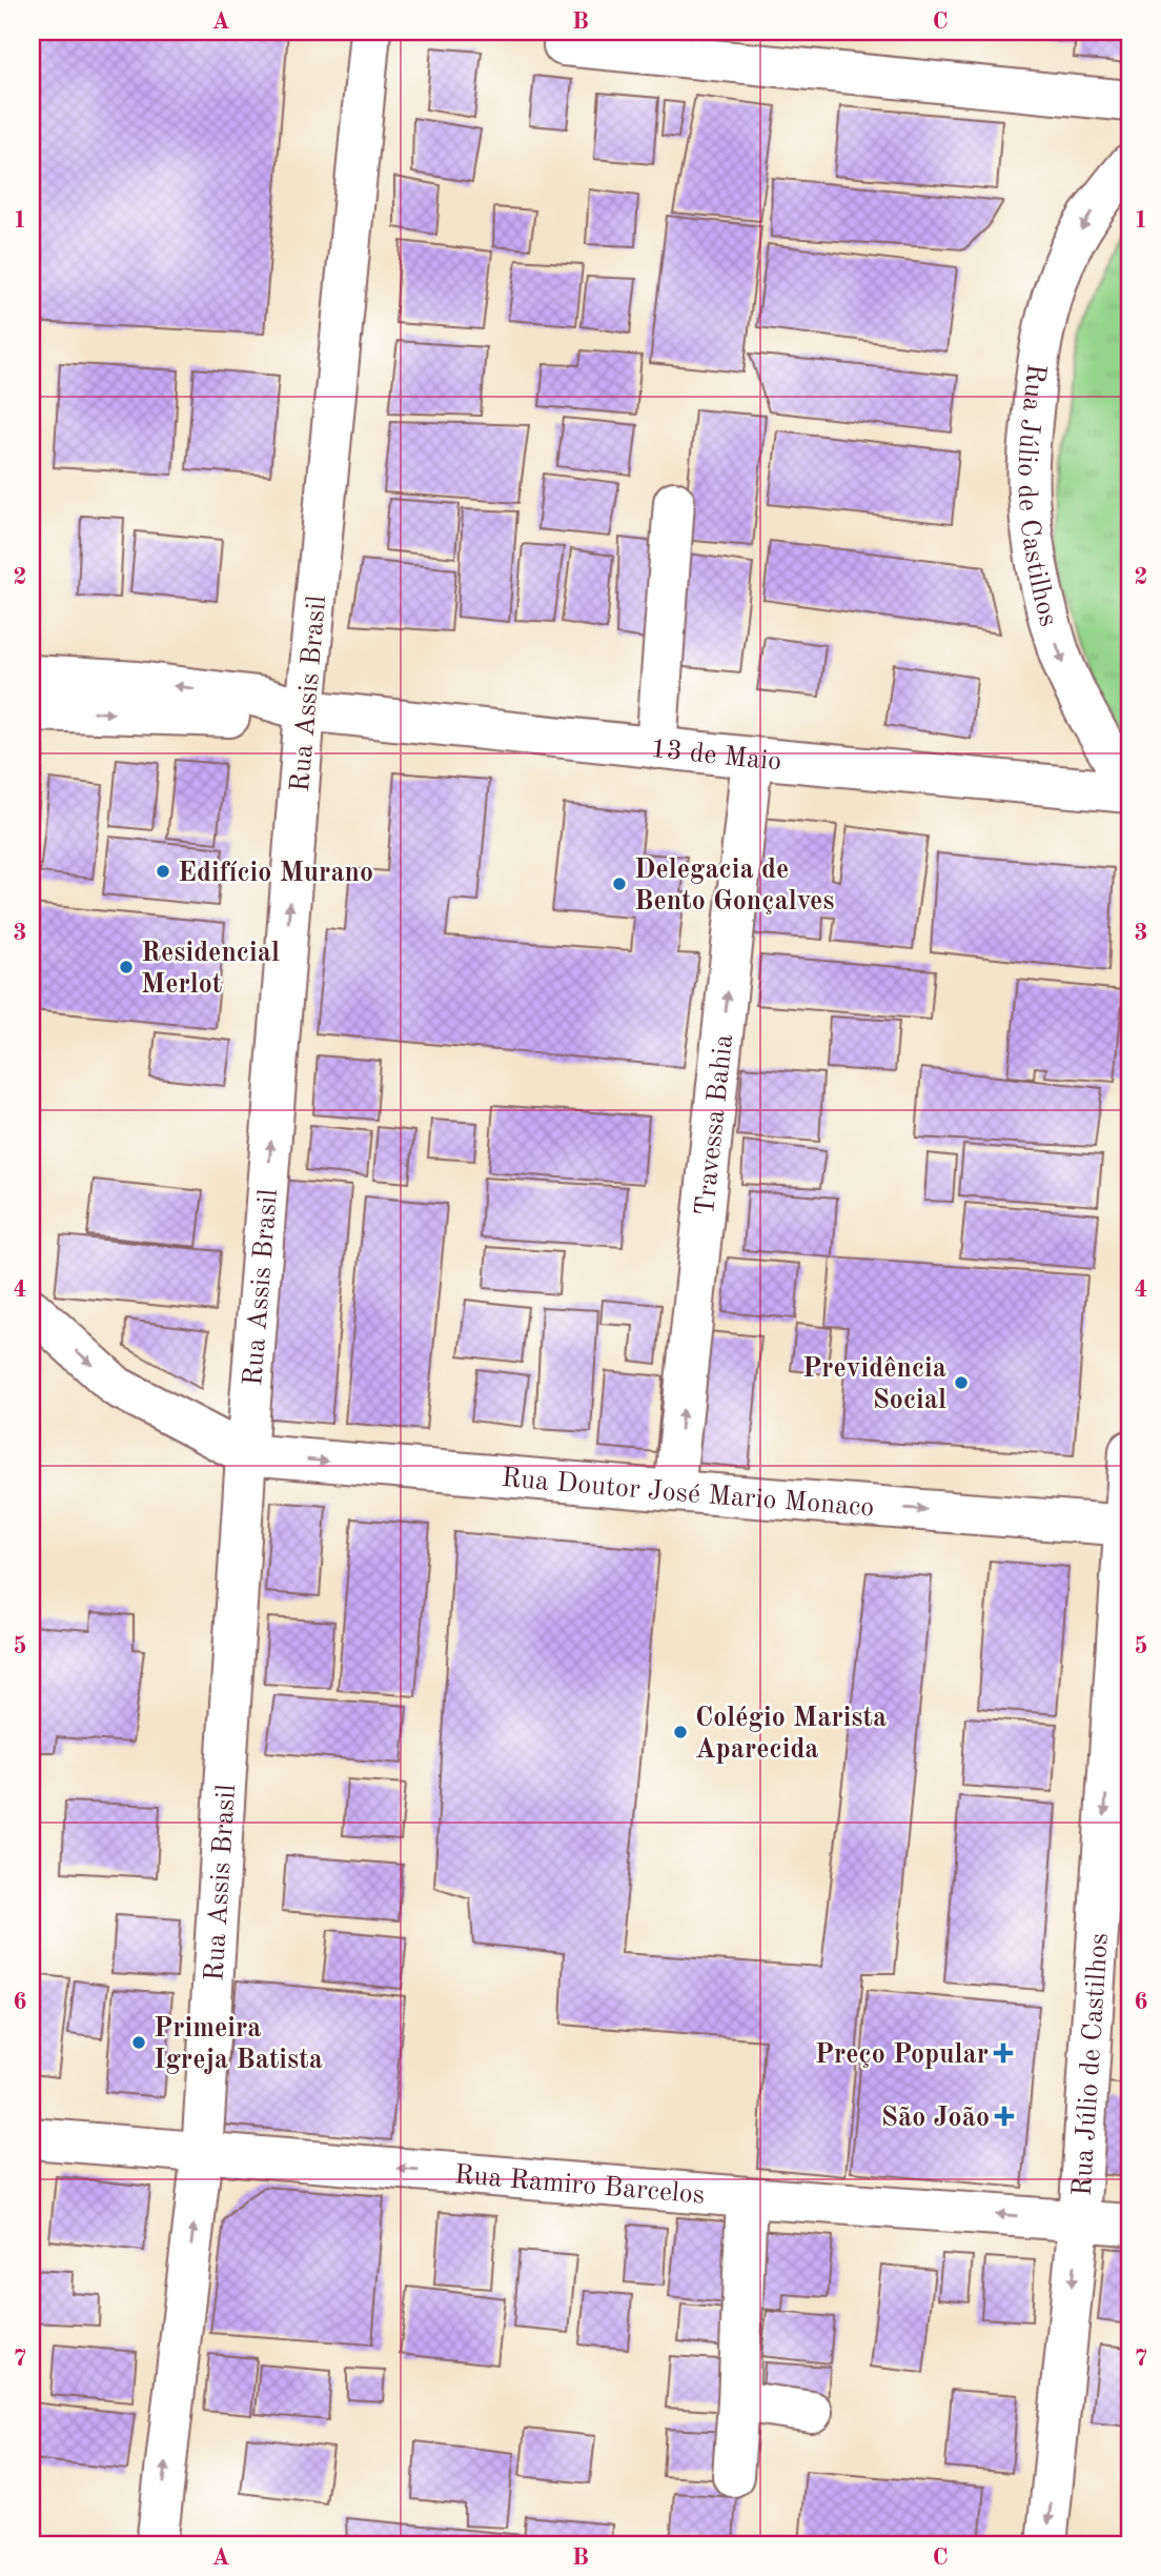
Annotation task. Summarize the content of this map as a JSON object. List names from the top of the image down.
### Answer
{
  "streets": {
    "main road": [
      "Rua Júlio de Castilhos",
      "Rua Assis Brasil",
      "13 de Maio",
      "Travessa Bahia",
      "Rua Doutor José Mario Monaco",
      "Rua Ramiro Barcelos"
    ]
  },
  "crossings": [
    ["Rua Júlio de Castilhos", "13 de Maio"],
    ["Rua Júlio de Castilhos", "Rua Doutor José Mario Monaco"],
    ["Rua Júlio de Castilhos", "Rua Ramiro Barcelos"],
    ["Rua Assis Brasil", "13 de Maio"],
    ["Rua Assis Brasil", "Rua Doutor José Mario Monaco"],
    ["Rua Assis Brasil", "Rua Ramiro Barcelos"],
    ["13 de Maio", "Travessa Bahia"],
    ["Travessa Bahia", "Rua Doutor José Mario Monaco"]
  ],
  "one_way": [
    "Rua Júlio de Castilhos",
    "Rua Assis Brasil",
    "Travessa Bahia",
    "Rua Doutor José Mario Monaco",
    "Rua Ramiro Barcelos"
  ],
  "places": {
    "other": [
      "Edifício Murano",
      "Delegacia de Bento Gonçalves",
      "Residencial Merlot",
      "Previdência Social",
      "Colégio Marista Aparecida",
      "Primeira Igreja Batista"
    ],
    "health": ["Preço Popular", "São João"]
  },
  "grid": {
    "columns": ["A", "B", "C"],
    "rows": [
      "1",
      "2",
      "3",
      "4",
      "5",
      "6",
      "7"
    ]
  }
}
